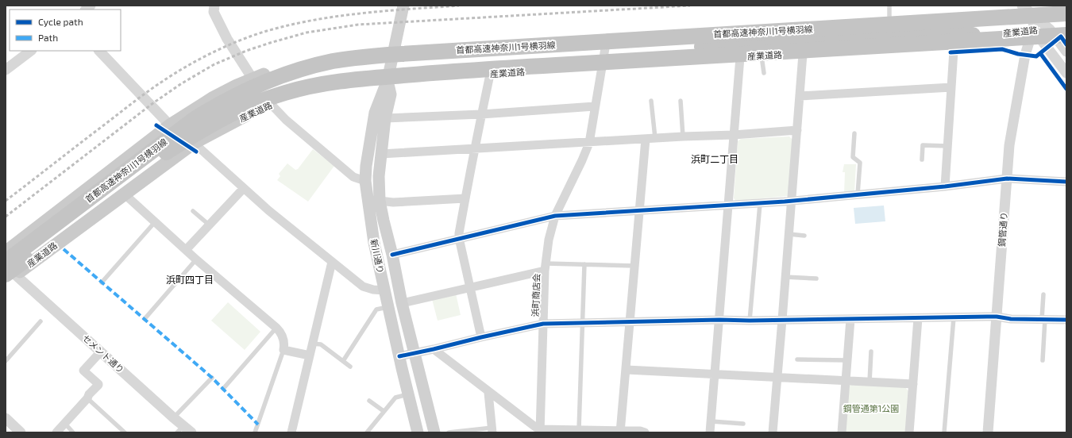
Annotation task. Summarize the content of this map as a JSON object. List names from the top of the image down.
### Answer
{
  "streets": {
    "highway": ["首都高速神奈川1号横羽線"],
    "main road": ["産業道路", "新川通り"],
    "street": ["鋼管通り", "浜町商店会", "セメント通り"]
  },
  "crossings": [
    ["首都高速神奈川1号横羽線", "産業道路"],
    ["首都高速神奈川1号横羽線", "セメント通り"],
    ["産業道路", "鋼管通り"],
    ["産業道路", "新川通り"],
    ["産業道路", "浜町商店会"],
    ["産業道路", "セメント通り"]
  ],
  "districts": ["浜町二丁目", "浜町四丁目"],
  "parks": ["鋼管通第1公園"],
  "legend": ["Cycle path", "Path"]
}
